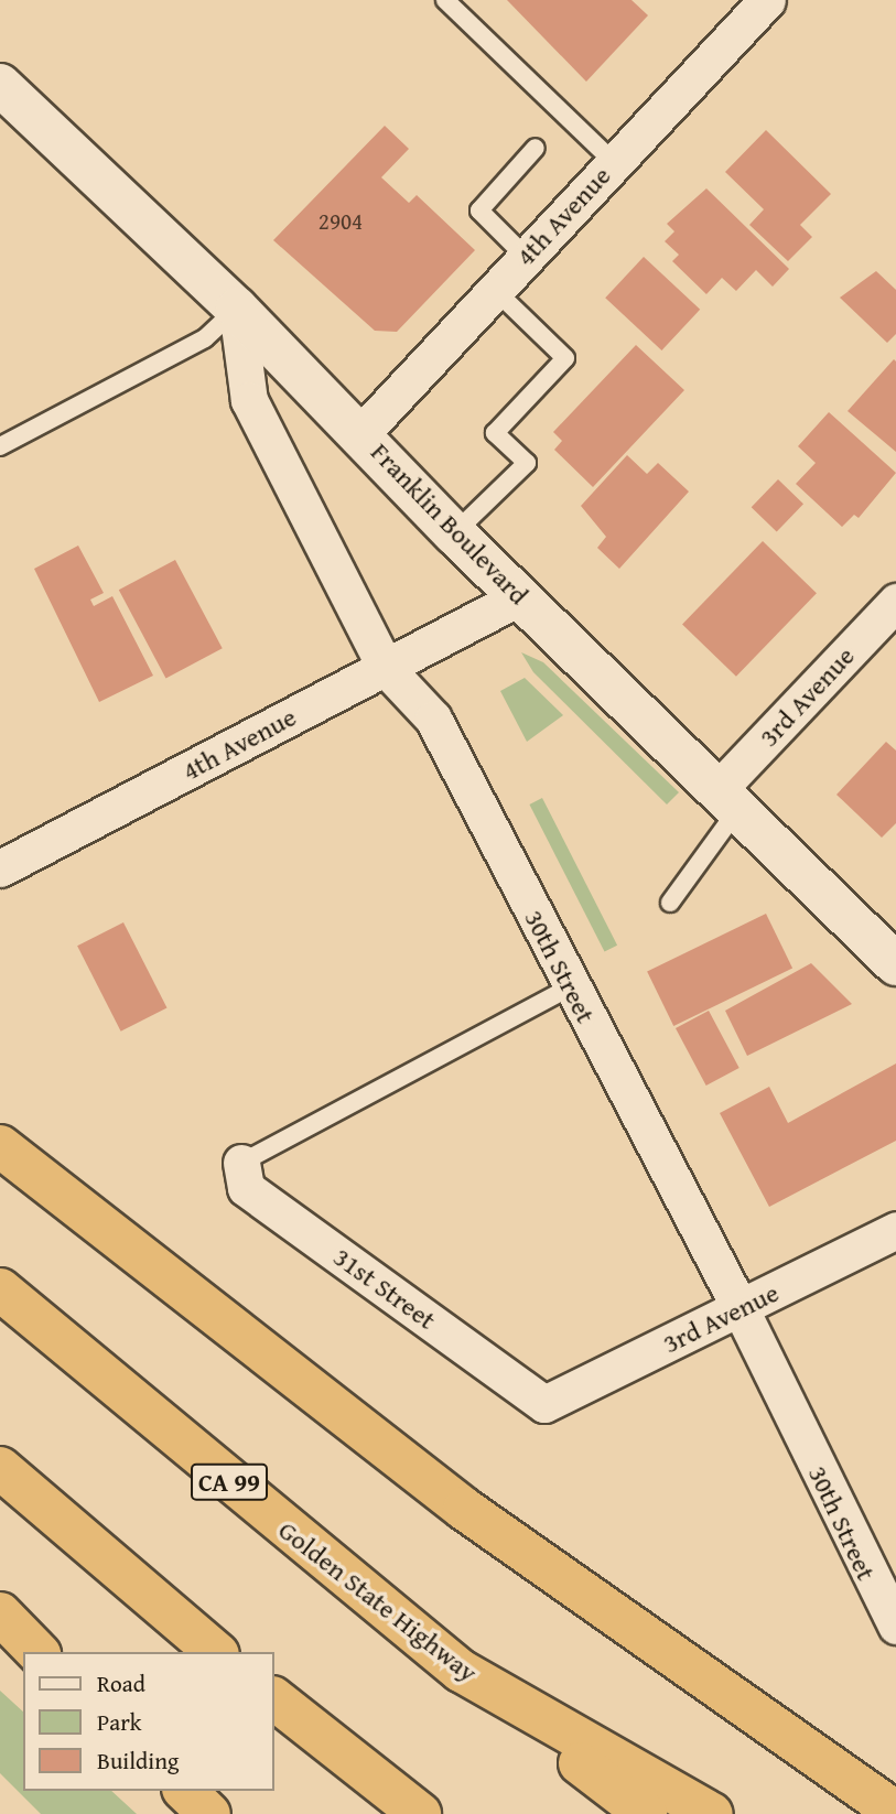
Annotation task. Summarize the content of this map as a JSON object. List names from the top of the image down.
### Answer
{
  "streets": {
    "highway": ["CA 99", "Golden State Highway"],
    "main road": ["Franklin Boulevard"],
    "street": [
      "4th Avenue",
      "3rd Avenue",
      "30th Street",
      "31st Street"
    ]
  },
  "crossings": [
    ["4th Avenue", "Franklin Boulevard"],
    ["4th Avenue", "30th Street"],
    ["Franklin Boulevard", "3rd Avenue"],
    ["Franklin Boulevard", "30th Street"],
    ["3rd Avenue", "30th Street"],
    ["3rd Avenue", "31st Street"]
  ],
  "house_numbers": ["2904"],
  "legend": ["Road", "Park", "Building"]
}
